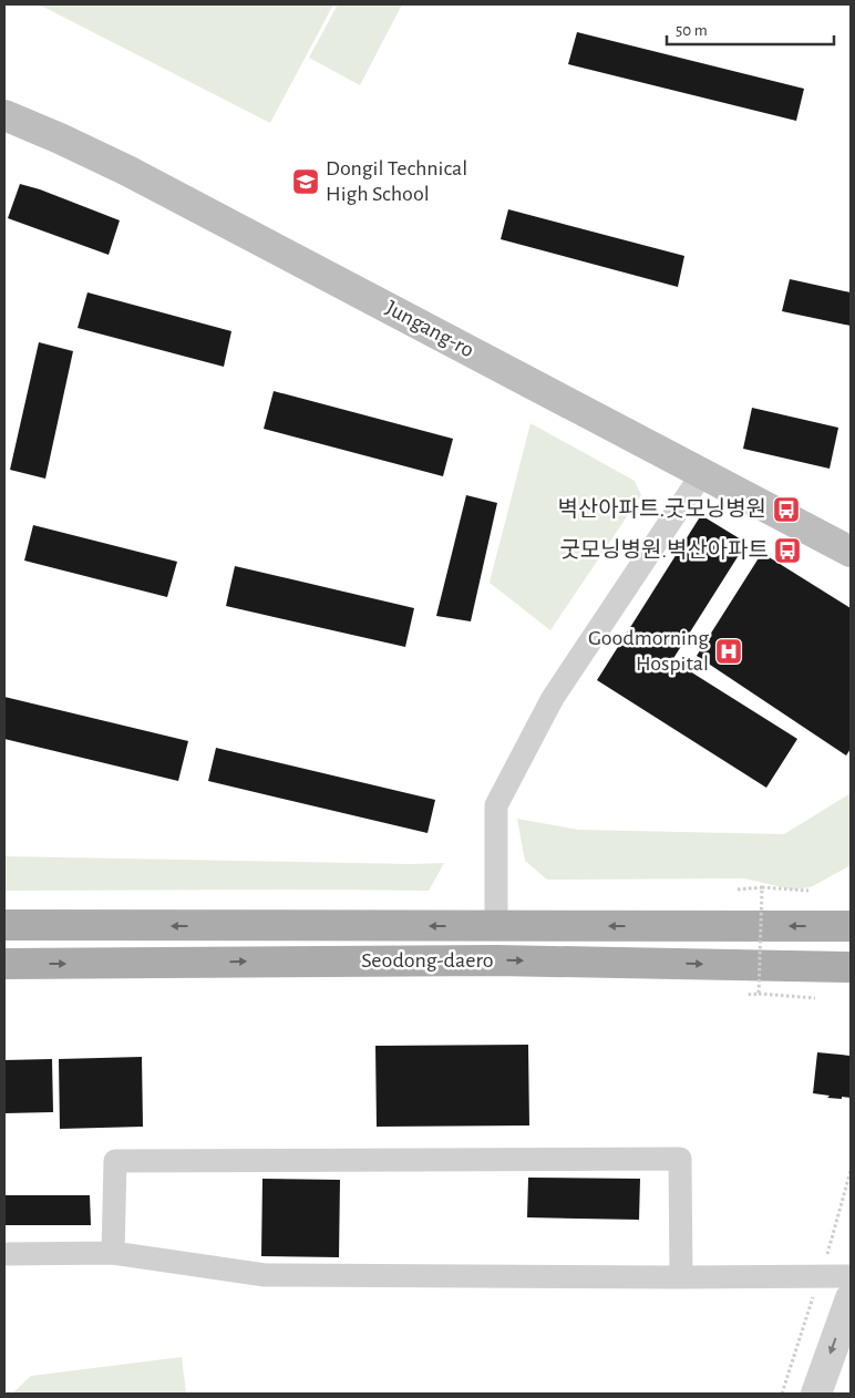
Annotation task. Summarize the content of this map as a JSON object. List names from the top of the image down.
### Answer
{
  "streets": {
    "main road": ["Jungang-ro", "Seodong-daero"]
  },
  "places": {
    "school or university": ["Dongil Technical High School"],
    "bus stop": ["벽산아파트.굿모닝병원", "굿모닝병원.벽산아파트"],
    "hospital": ["Goodmorning Hospital"]
  },
  "scale_bar": "50 m"
}
